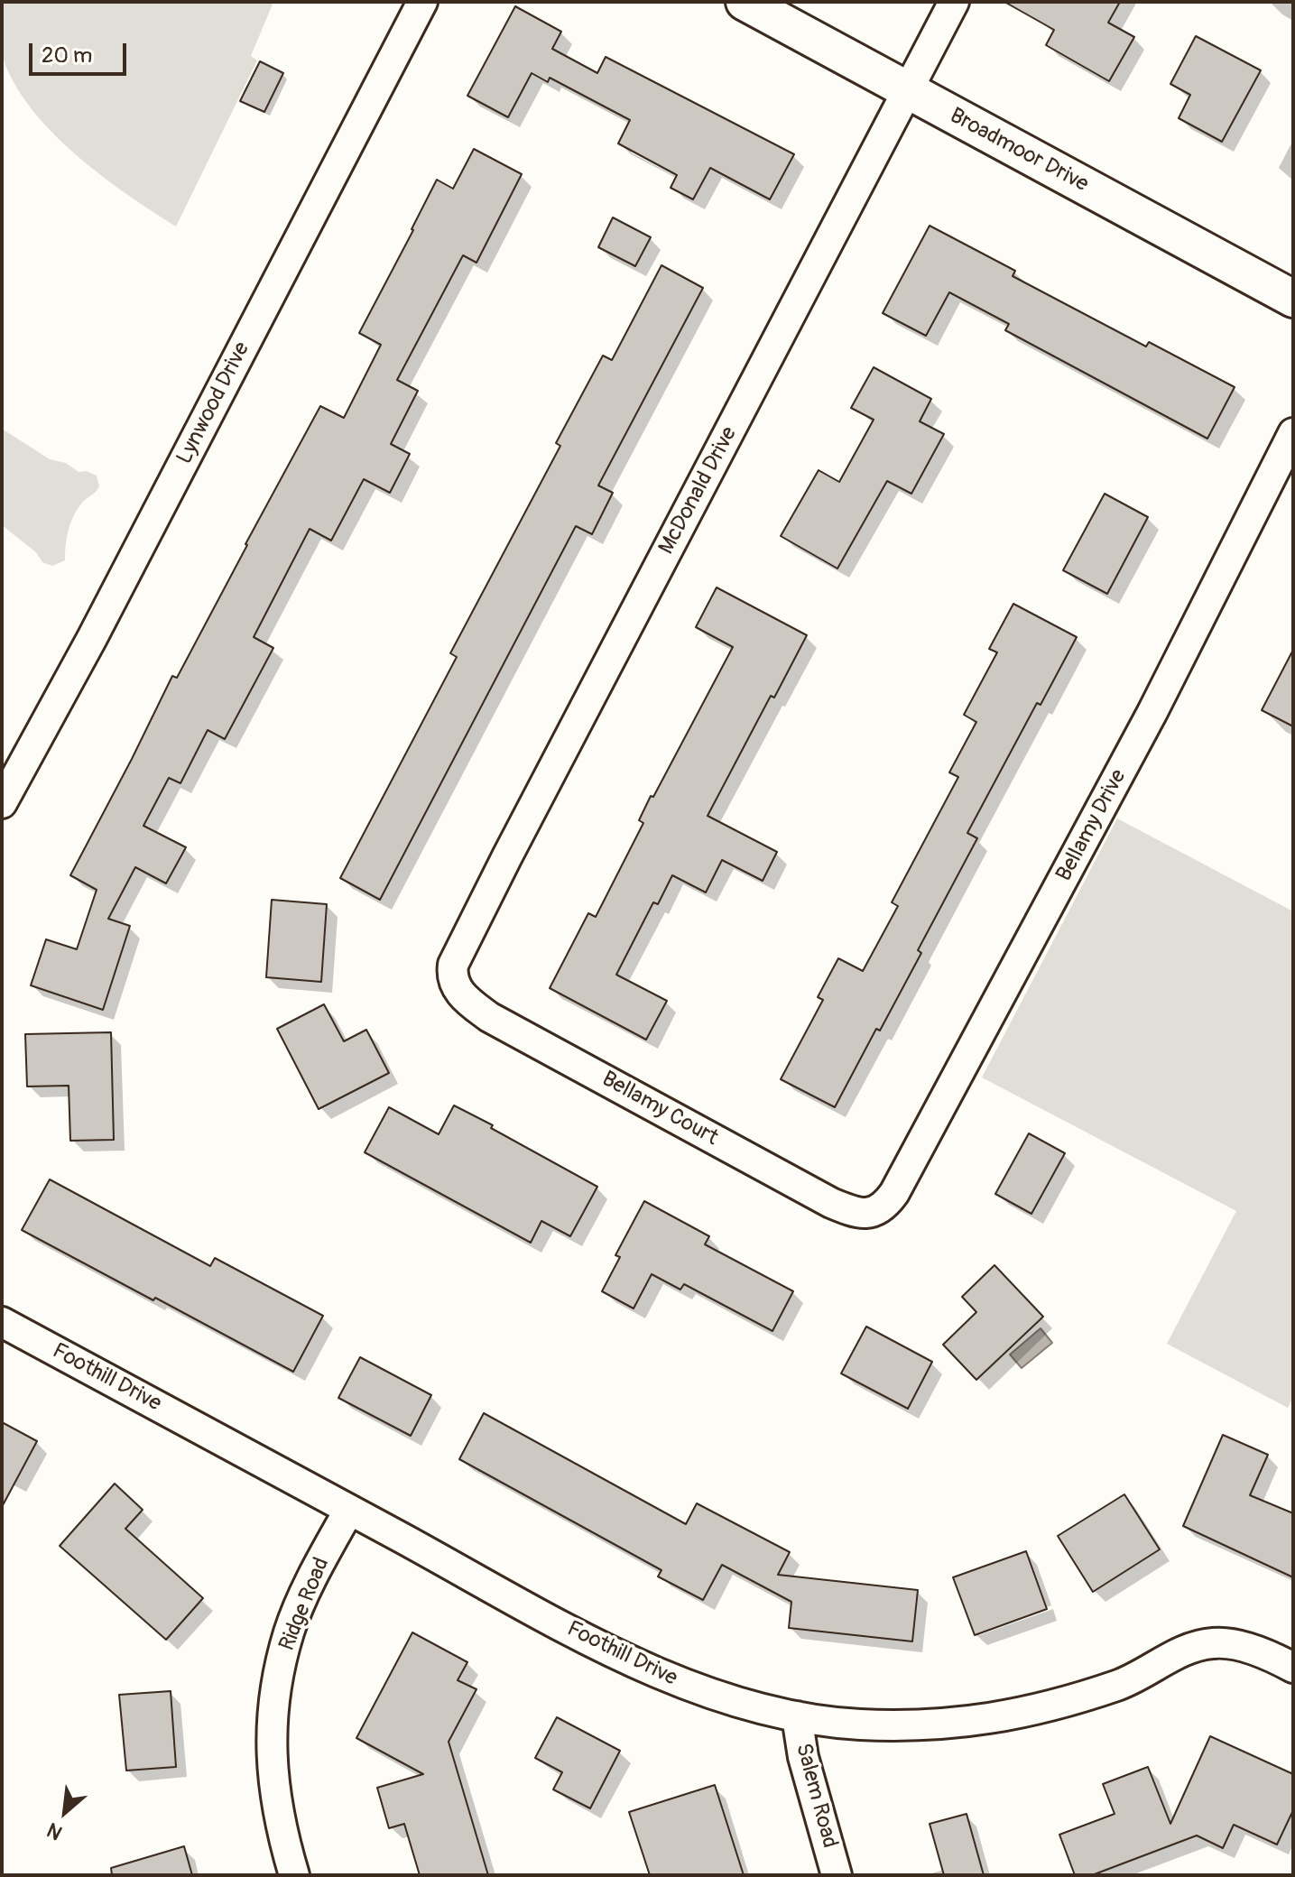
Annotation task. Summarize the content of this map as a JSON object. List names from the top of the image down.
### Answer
{
  "streets": {
    "street": [
      "Broadmoor Drive",
      "Lynwood Drive",
      "McDonald Drive",
      "Bellamy Drive",
      "Bellamy Court",
      "Foothill Drive",
      "Ridge Road",
      "Salem Road"
    ]
  },
  "crossings": [
    ["Broadmoor Drive", "McDonald Drive"],
    ["McDonald Drive", "Bellamy Court"],
    ["Bellamy Drive", "Bellamy Court"],
    ["Foothill Drive", "Ridge Road"],
    ["Foothill Drive", "Salem Road"]
  ],
  "scale_bar": "20 m",
  "north": "bottom left"
}
